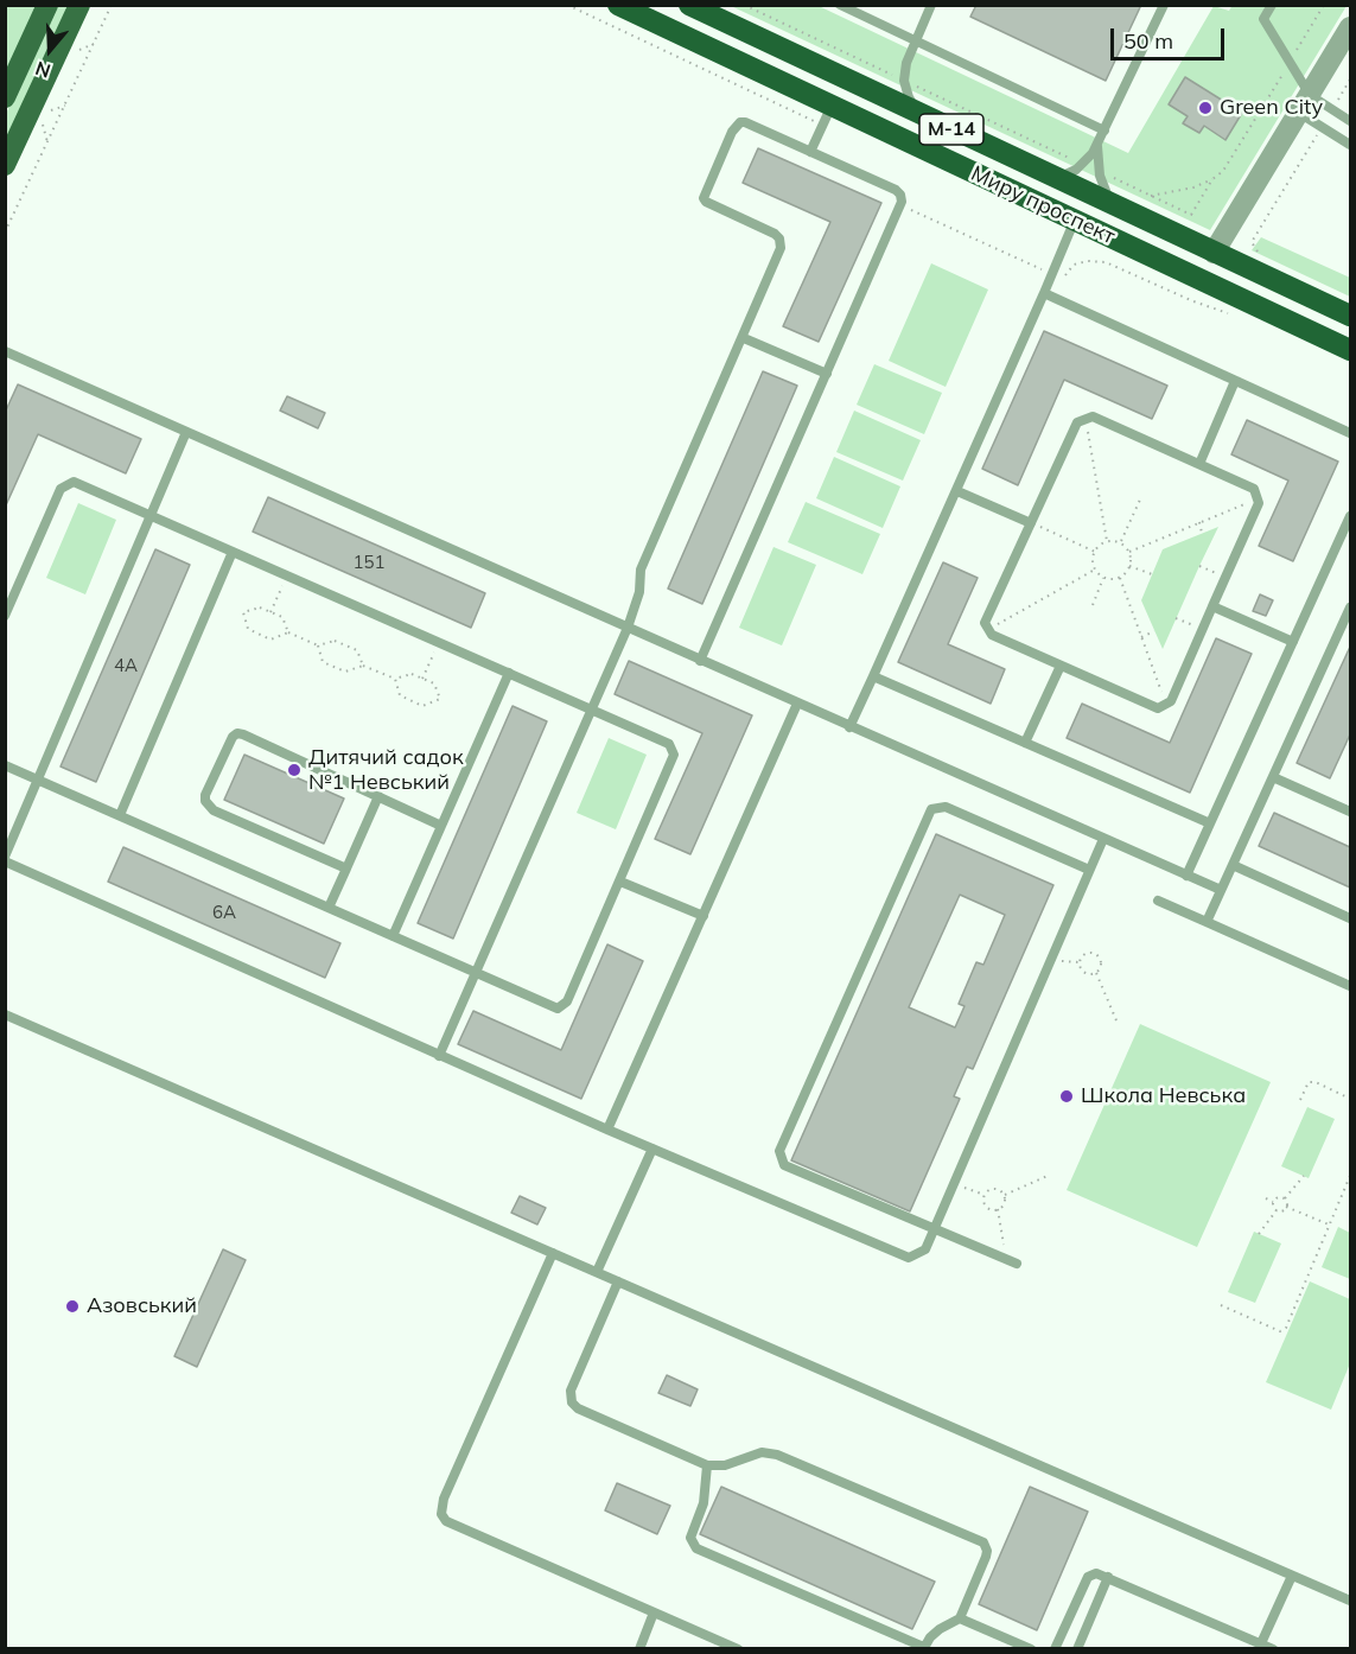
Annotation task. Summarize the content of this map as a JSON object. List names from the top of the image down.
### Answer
{
  "streets": {
    "highway": ["М-14", "Миру проспект"]
  },
  "places": [
    "Green City",
    "Дитячий садок №1 Невський",
    "Школа Невська",
    "Азовський"
  ],
  "house_numbers": ["151", "4А", "6А"],
  "scale_bar": "50 m",
  "north": "bottom"
}
